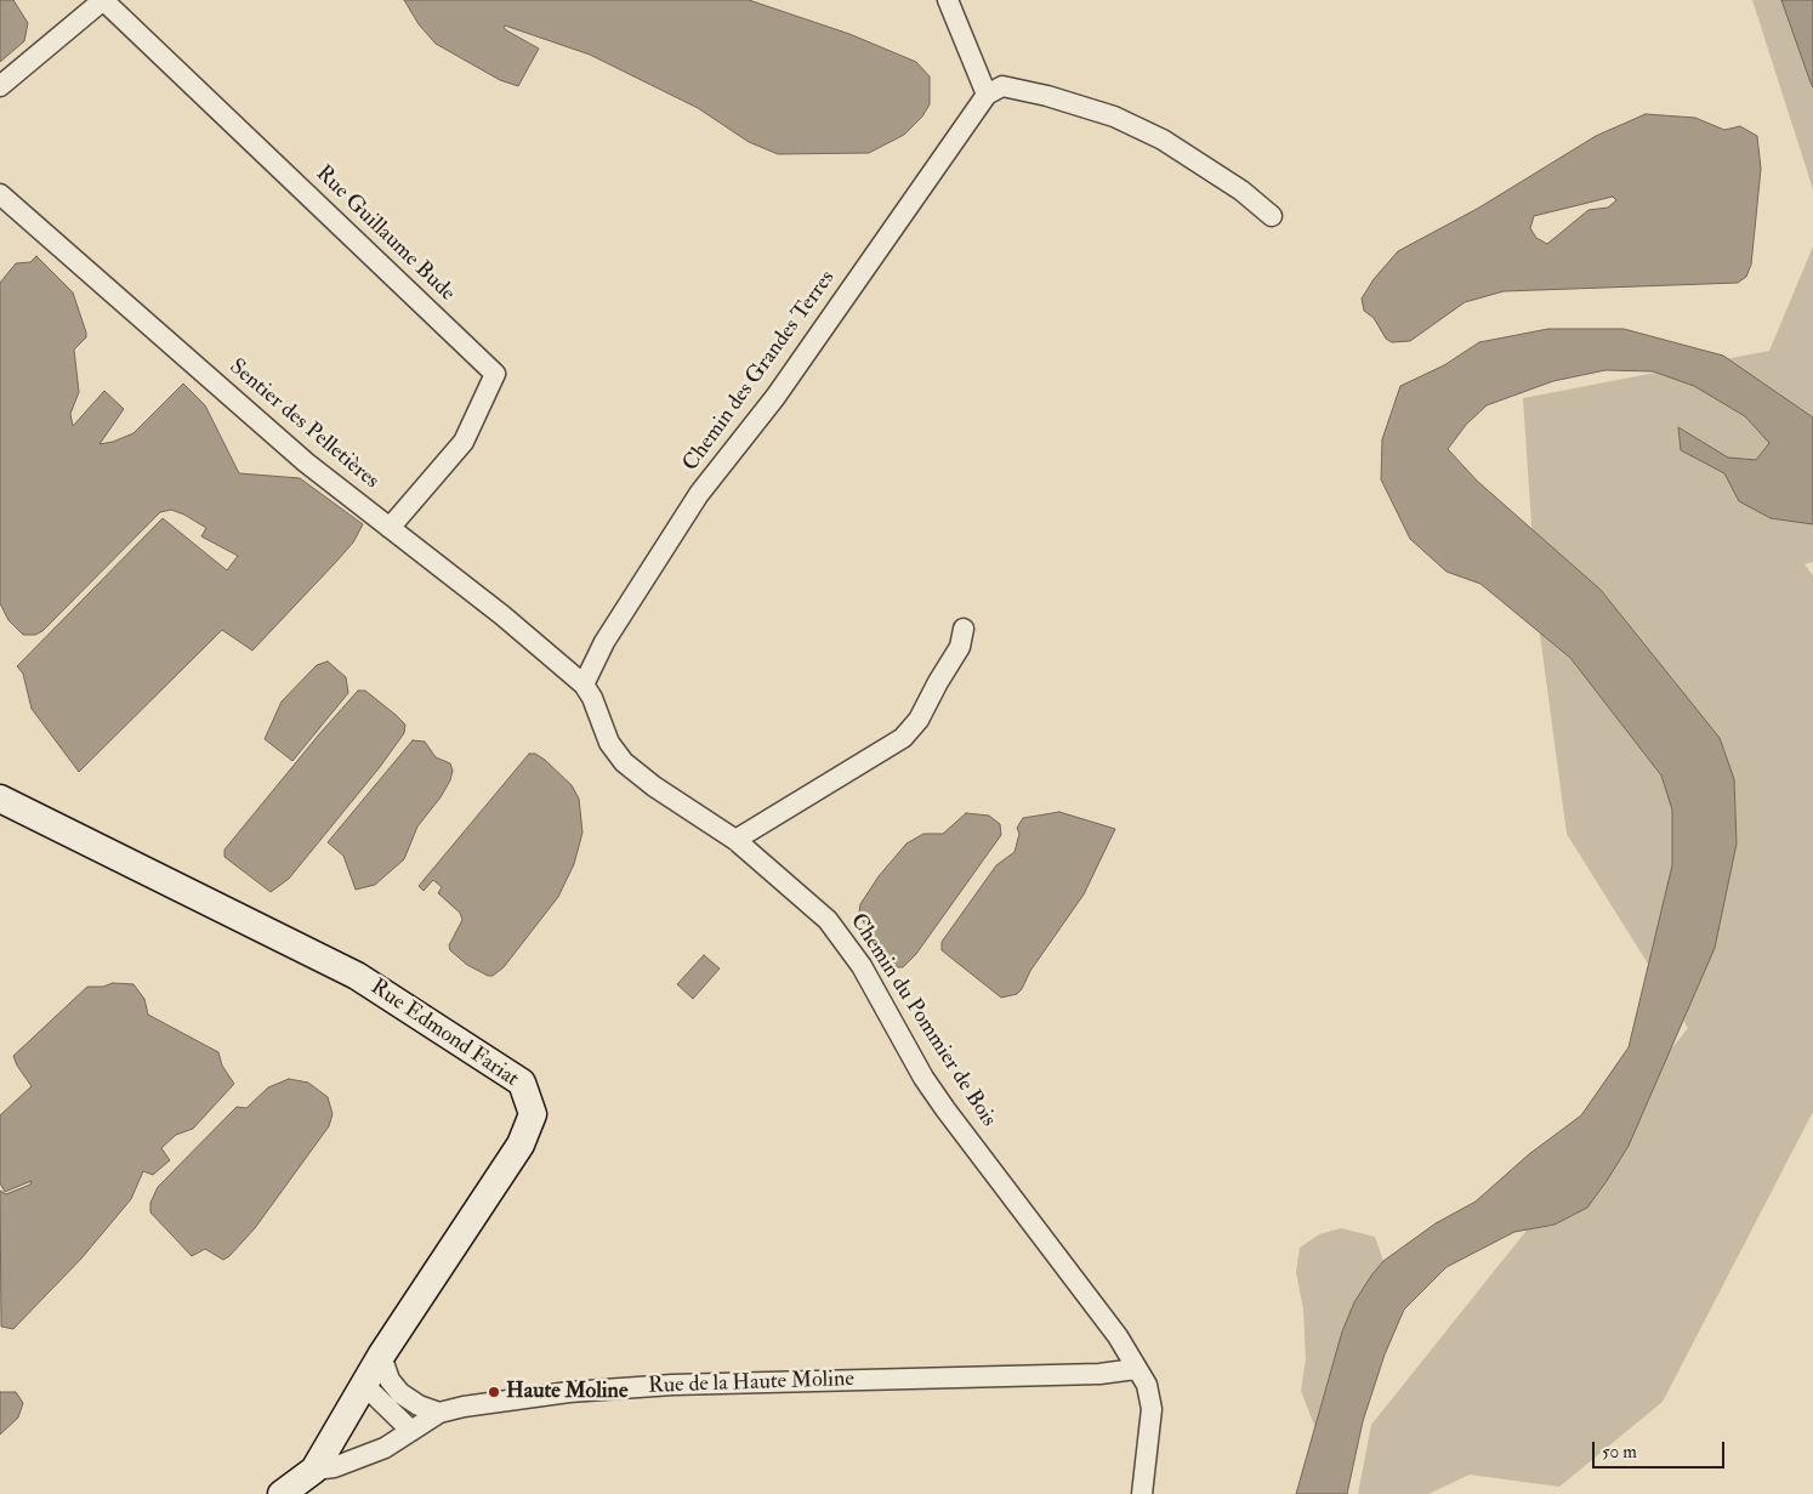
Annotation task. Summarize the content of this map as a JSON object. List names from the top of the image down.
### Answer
{
  "streets": {
    "street": [
      "Rue Guillaume Bude",
      "Chemin des Grandes Terres",
      "Sentier des Pelletières",
      "Chemin du Pommier de Bois",
      "Rue Edmond Fariat",
      "Rue de la Haute Moline"
    ]
  },
  "crossings": [
    ["Rue Guillaume Bude", "Sentier des Pelletières"],
    ["Chemin des Grandes Terres", "Sentier des Pelletières"],
    ["Chemin des Grandes Terres", "Chemin du Pommier de Bois"],
    ["Sentier des Pelletières", "Chemin du Pommier de Bois"],
    ["Chemin du Pommier de Bois", "Rue de la Haute Moline"],
    ["Rue Edmond Fariat", "Rue de la Haute Moline"]
  ],
  "places": ["Haute Moline"],
  "scale_bar": "50 m"
}
